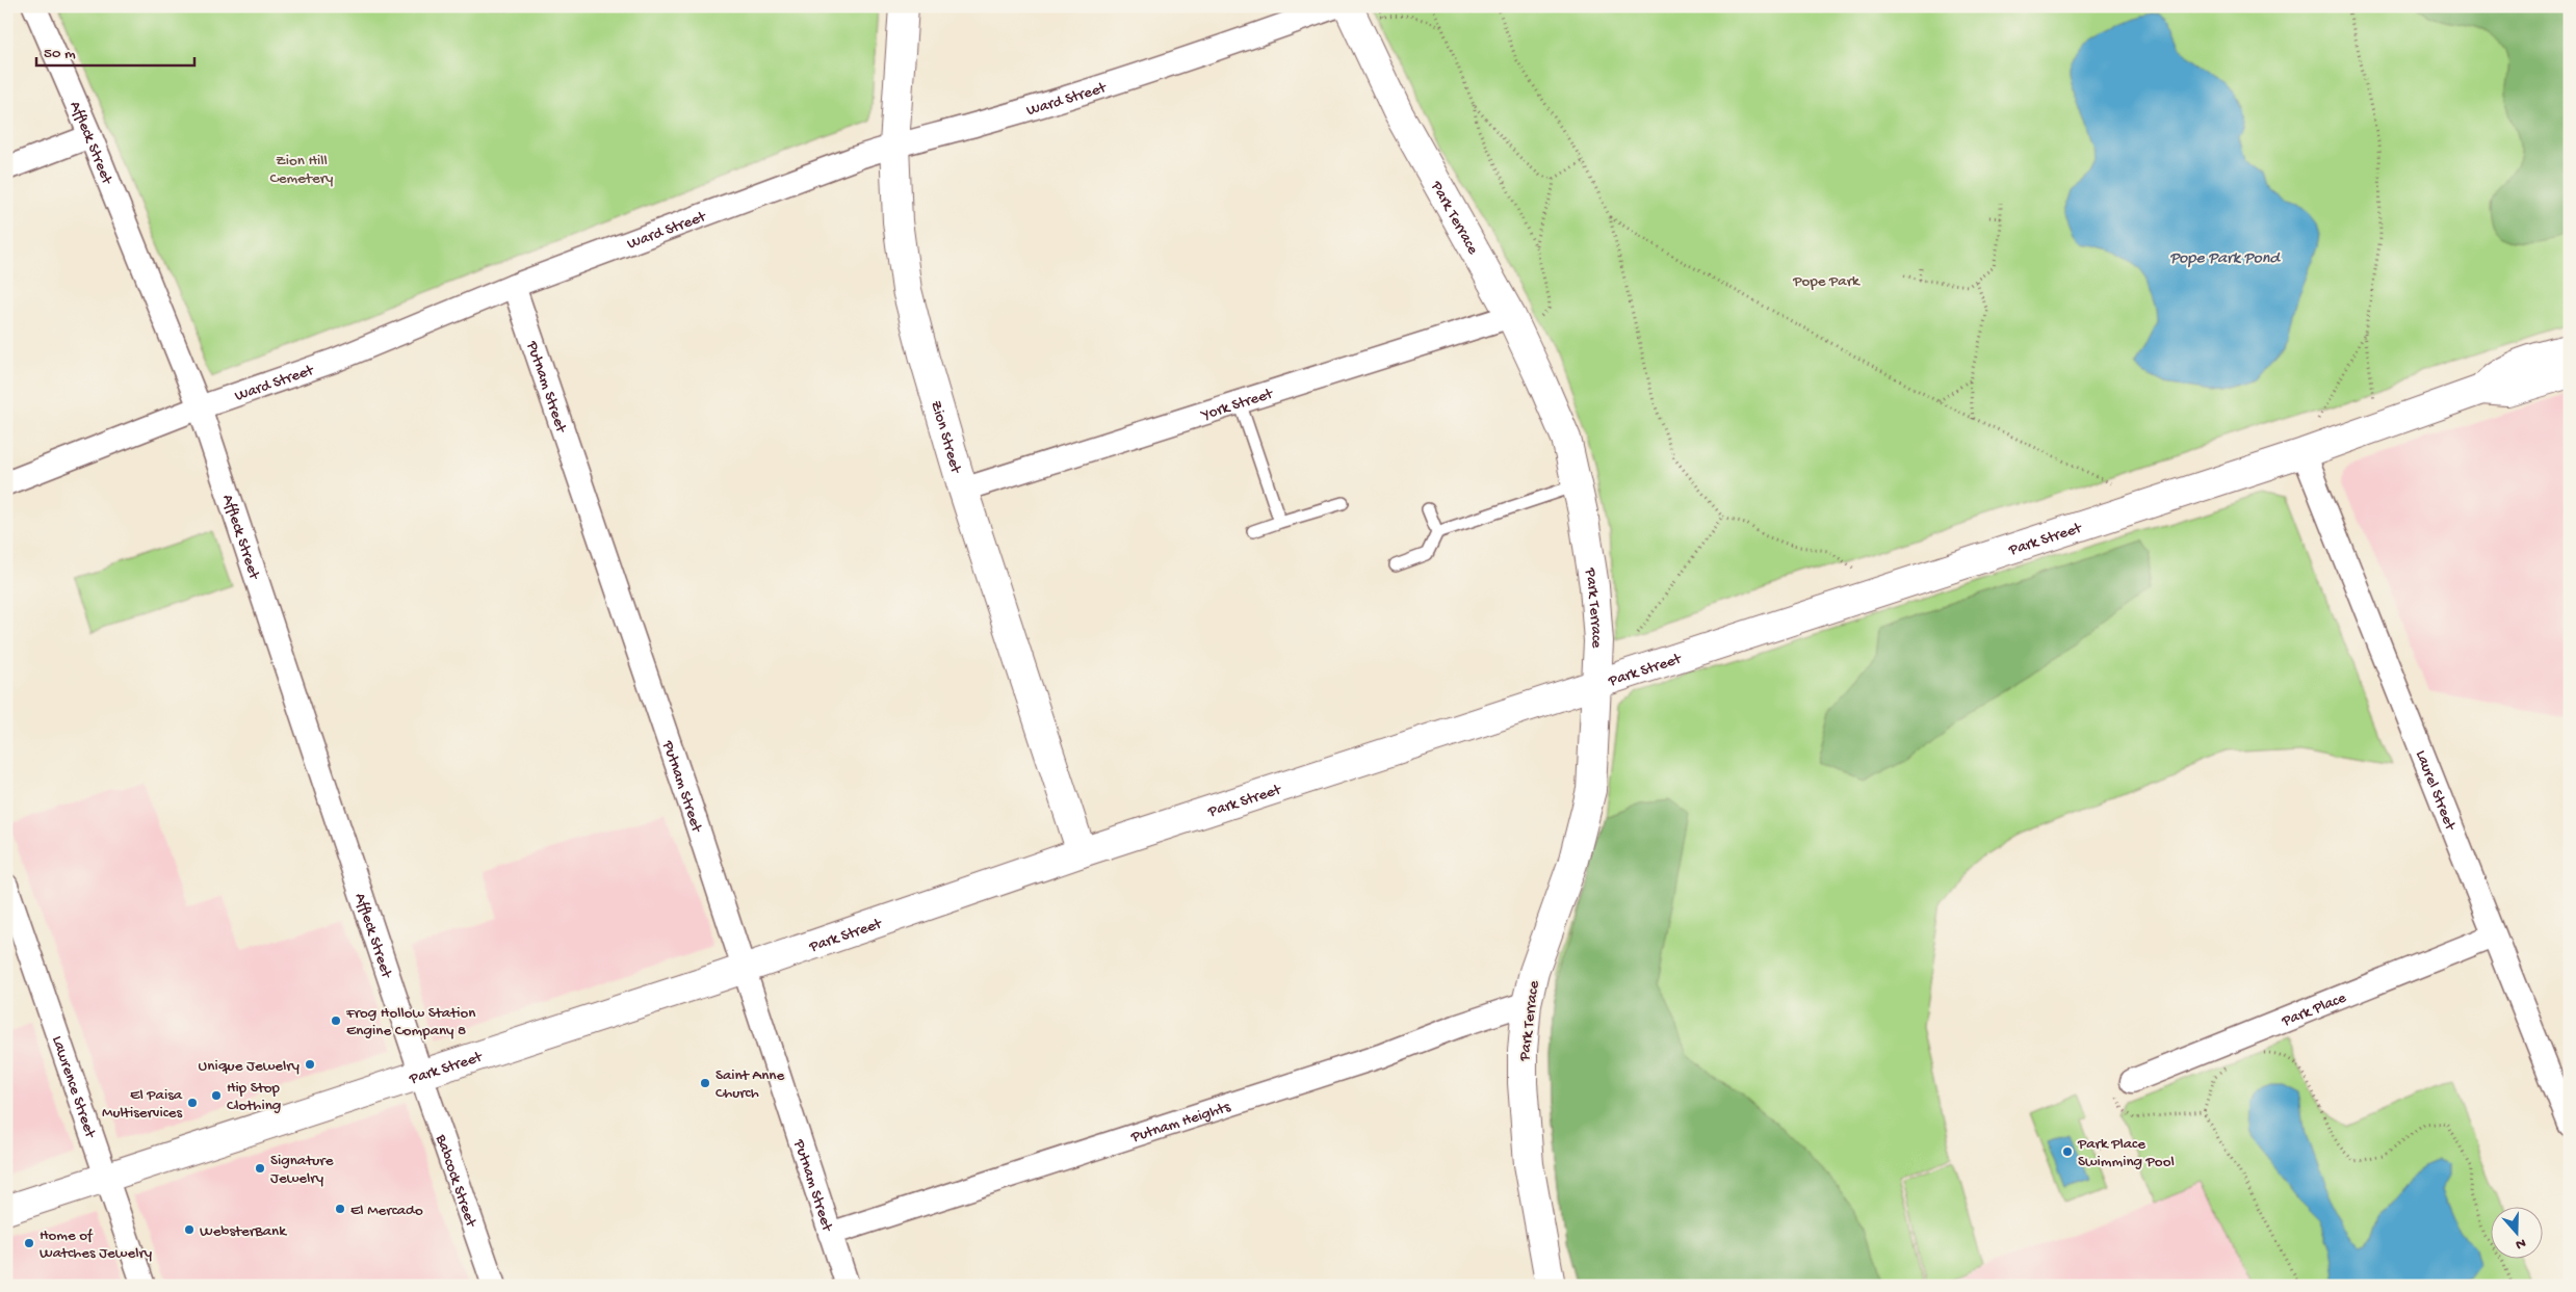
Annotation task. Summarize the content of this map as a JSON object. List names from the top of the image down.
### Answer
{
  "streets": {
    "main road": ["Park Terrace", "Zion Street", "Park Street"],
    "street": [
      "Ward Street",
      "Affleck Street",
      "Putnam Street",
      "York Street",
      "Laurel Street",
      "Park Place",
      "Lawrence Street",
      "Putnam Heights",
      "Babcock Street"
    ]
  },
  "crossings": [
    ["Ward Street", "Affleck Street"],
    ["Ward Street", "Putnam Street"],
    ["Ward Street", "Zion Street"],
    ["Affleck Street", "Park Street"],
    ["Affleck Street", "Babcock Street"],
    ["Park Terrace", "York Street"],
    ["Park Terrace", "Park Street"],
    ["Park Terrace", "Putnam Heights"],
    ["Putnam Street", "Park Street"],
    ["Putnam Street", "Putnam Heights"],
    ["York Street", "Zion Street"],
    ["Zion Street", "Park Street"],
    ["Park Street", "Laurel Street"],
    ["Park Street", "Lawrence Street"],
    ["Park Street", "Babcock Street"],
    ["Laurel Street", "Park Place"]
  ],
  "water": ["Pope Park Pond"],
  "parks": ["Zion Hill Cemetery", "Pope Park"],
  "places": [
    "Frog Hollow Station Engine Company 8",
    "Unique Jewelry",
    "Saint Anne Church",
    "Hip Stop Clothing",
    "El Paisa Multiservices",
    "Park Place Swimming Pool",
    "Signature Jewelry",
    "El Mercado",
    "WebsterBank",
    "Home of Watches Jewelry"
  ],
  "scale_bar": "50 m",
  "north": "bottom"
}
